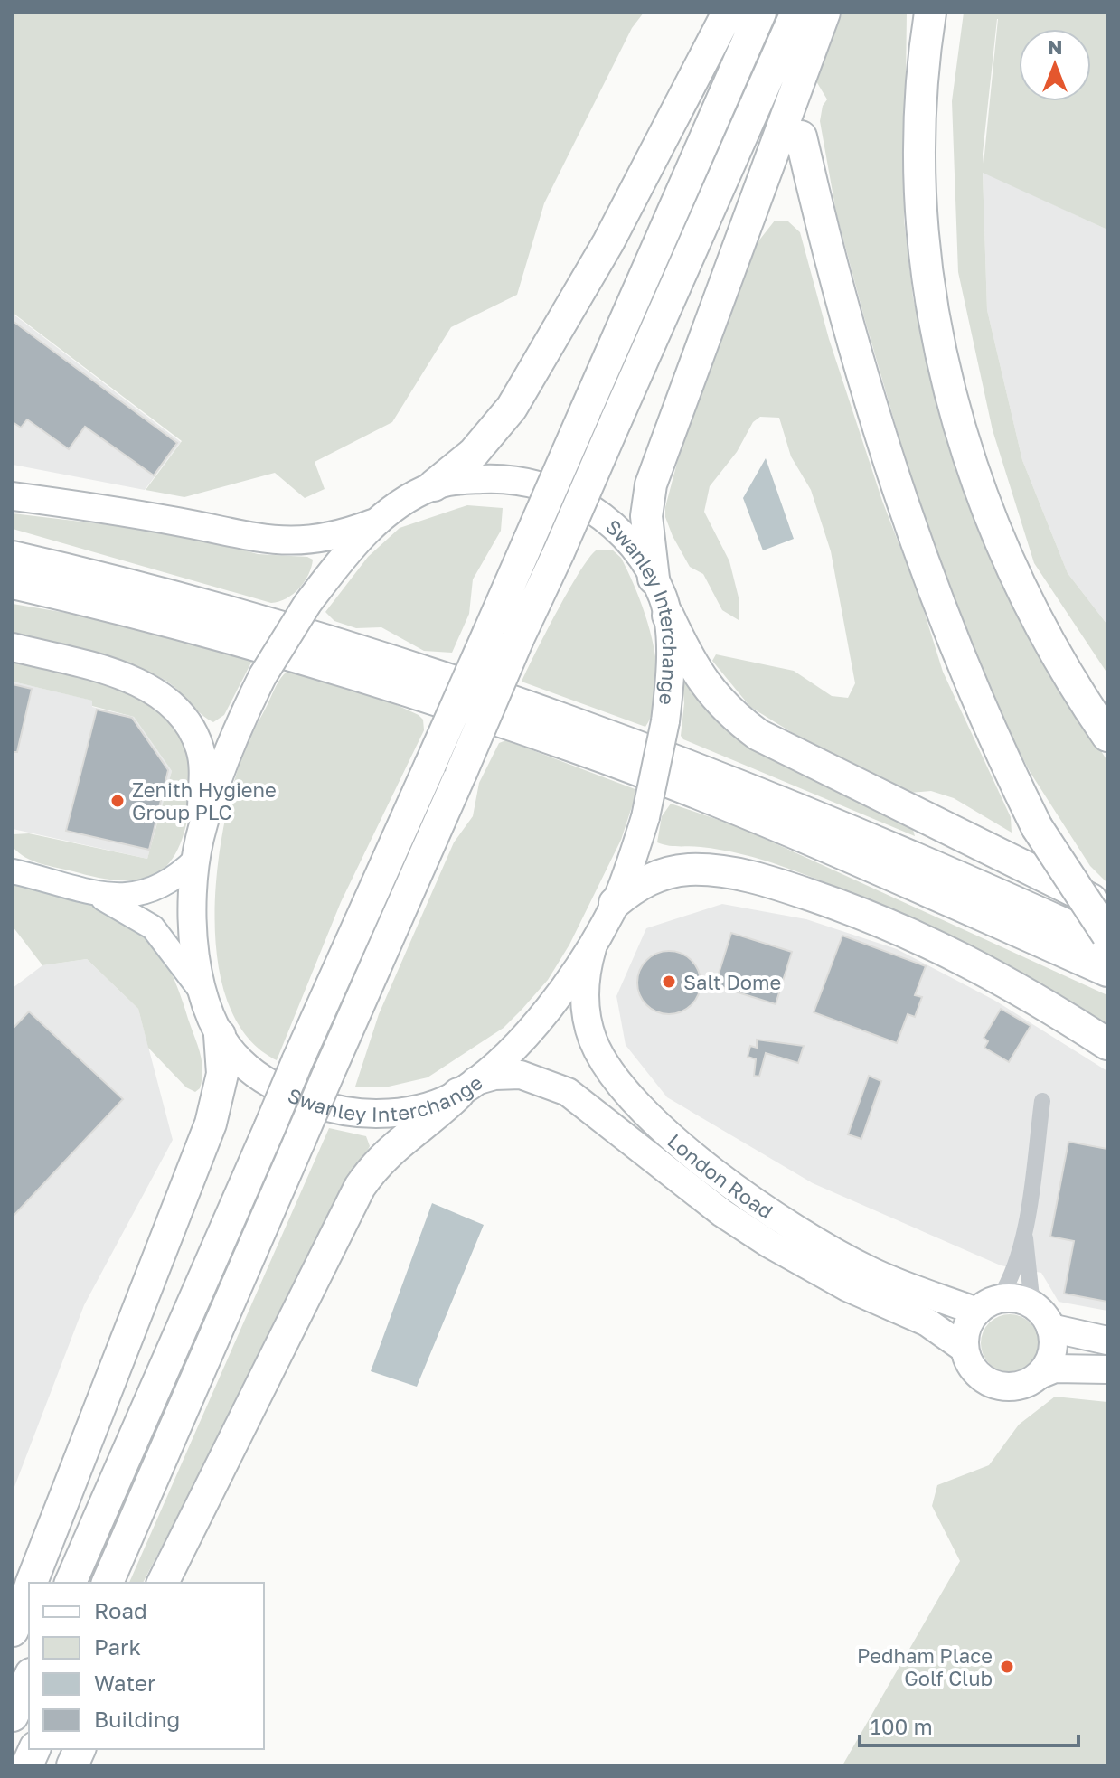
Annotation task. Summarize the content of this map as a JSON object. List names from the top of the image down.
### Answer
{
  "streets": {
    "main road": ["Swanley Interchange", "London Road"]
  },
  "crossings": [
    ["Swanley Interchange", "London Road"]
  ],
  "places": ["Zenith Hygiene Group PLC", "Salt Dome", "Pedham Place Golf Club"],
  "legend": [
    "Road",
    "Park",
    "Water",
    "Building"
  ],
  "scale_bar": "100 m",
  "north": "top"
}
